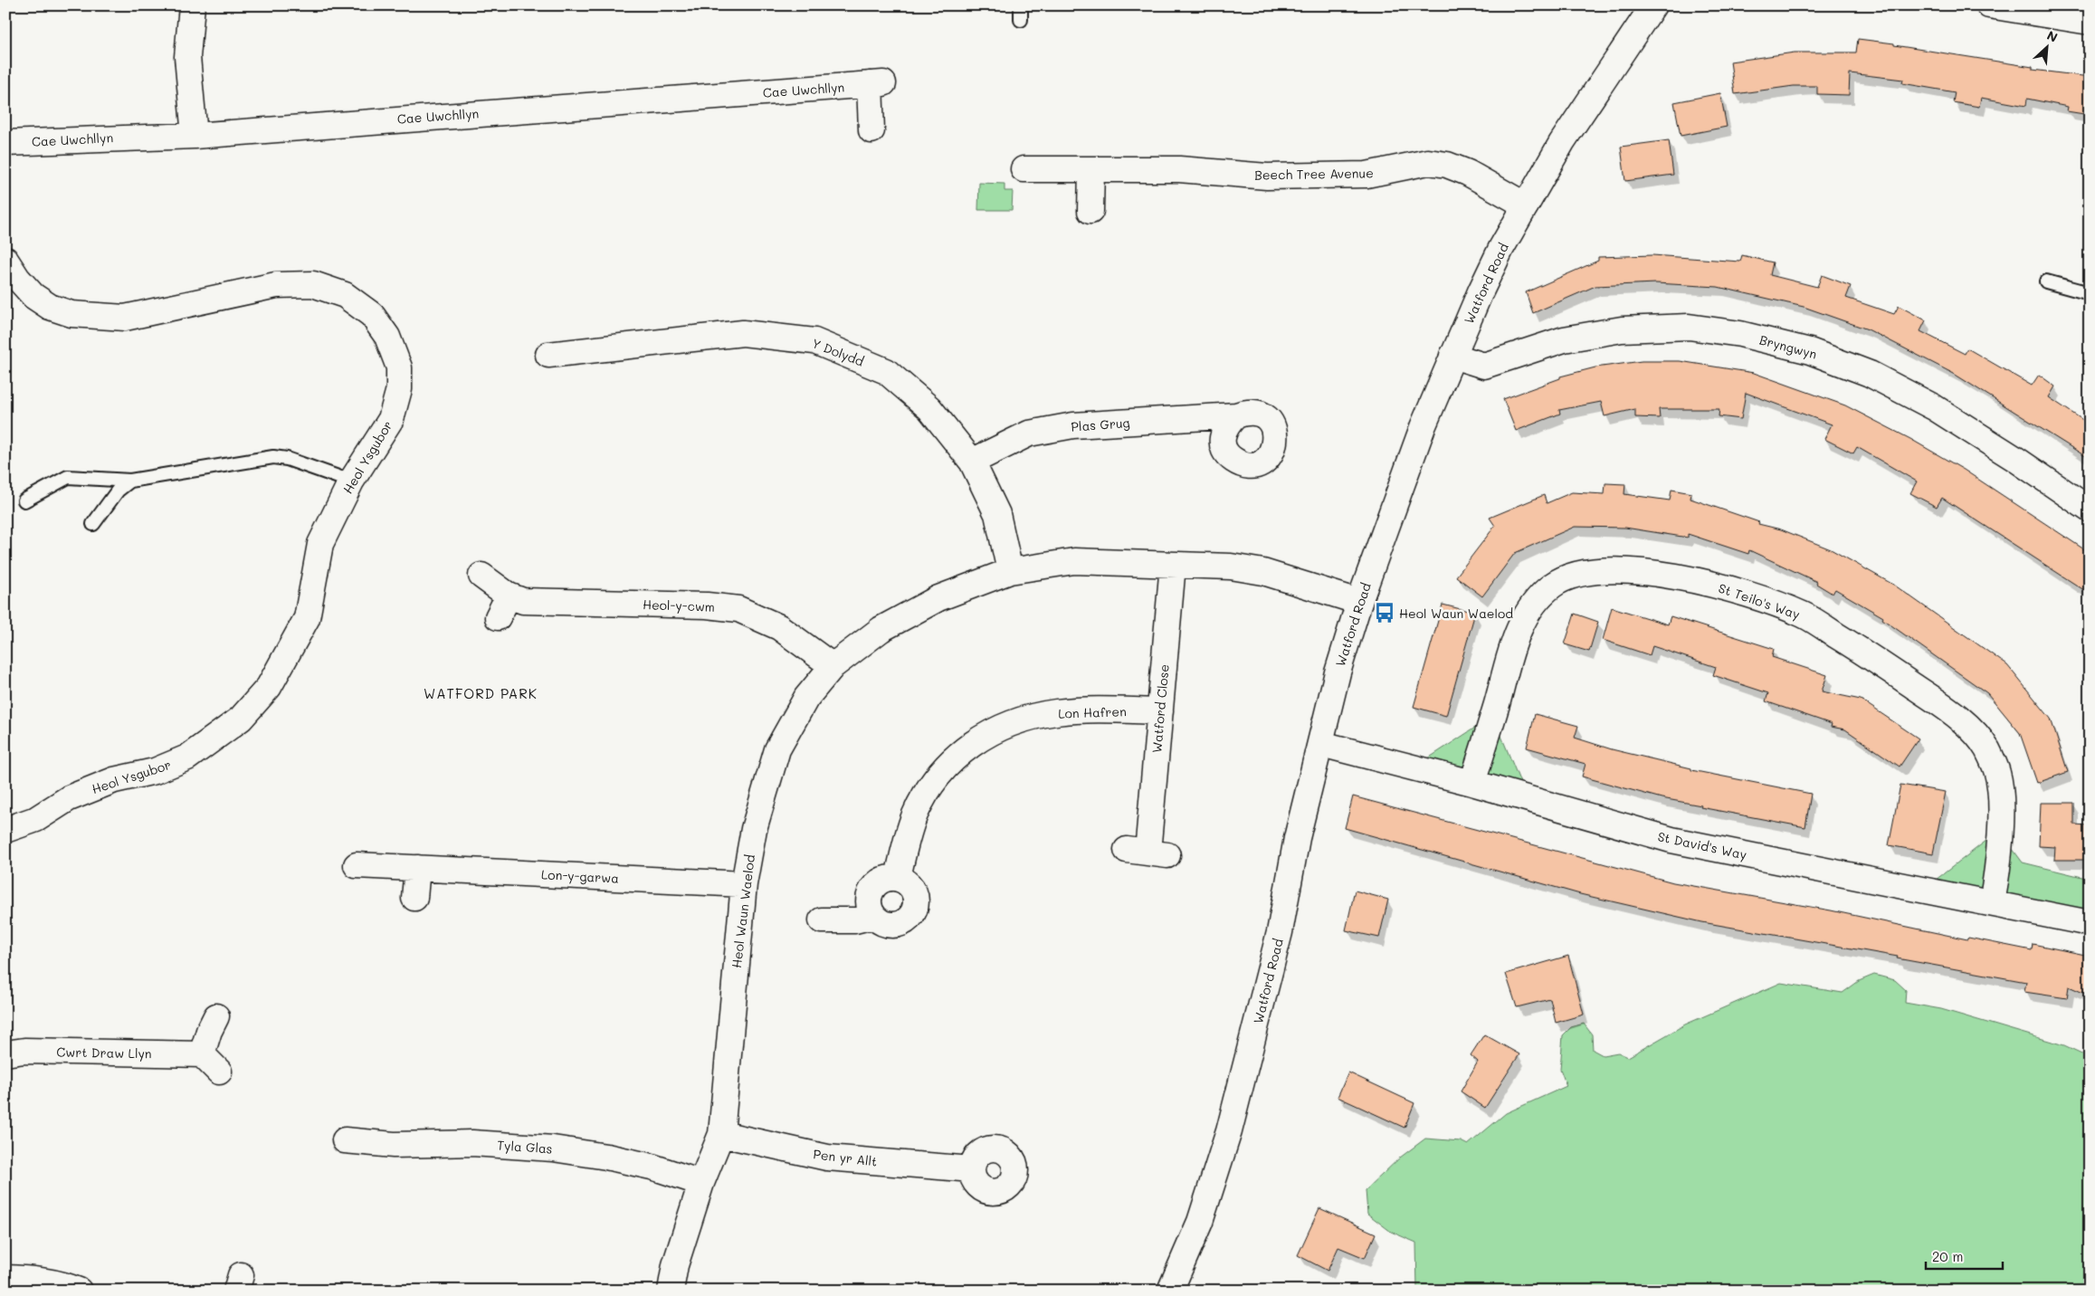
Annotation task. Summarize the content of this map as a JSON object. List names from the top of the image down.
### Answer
{
  "streets": {
    "street": [
      "Cae Uwchllyn",
      "Beech Tree Avenue",
      "Watford Road",
      "Bryngwyn",
      "Y Dolydd",
      "Plas Grug",
      "Heol Ysgubor",
      "St Teilo's Way",
      "Heol-y-cwm",
      "Watford Close",
      "Lon Hafren",
      "St David's Way",
      "Lon-y-garwa",
      "Heol Waun Waelod",
      "Cwrt Draw Llyn",
      "Tyla Glas",
      "Pen yr Allt"
    ]
  },
  "crossings": [
    ["Beech Tree Avenue", "Watford Road"],
    ["Watford Road", "Bryngwyn"],
    ["Watford Road", "St David's Way"],
    ["Watford Road", "Heol Waun Waelod"],
    ["Y Dolydd", "Plas Grug"],
    ["Y Dolydd", "Heol Waun Waelod"],
    ["St Teilo's Way", "St David's Way"],
    ["Heol-y-cwm", "Heol Waun Waelod"],
    ["Watford Close", "Lon Hafren"],
    ["Watford Close", "Heol Waun Waelod"],
    ["Lon-y-garwa", "Heol Waun Waelod"],
    ["Heol Waun Waelod", "Tyla Glas"],
    ["Heol Waun Waelod", "Pen yr Allt"]
  ],
  "districts": ["WATFORD PARK"],
  "places": {
    "bus stop": ["Heol Waun Waelod"]
  },
  "scale_bar": "20 m",
  "north": "top right"
}
